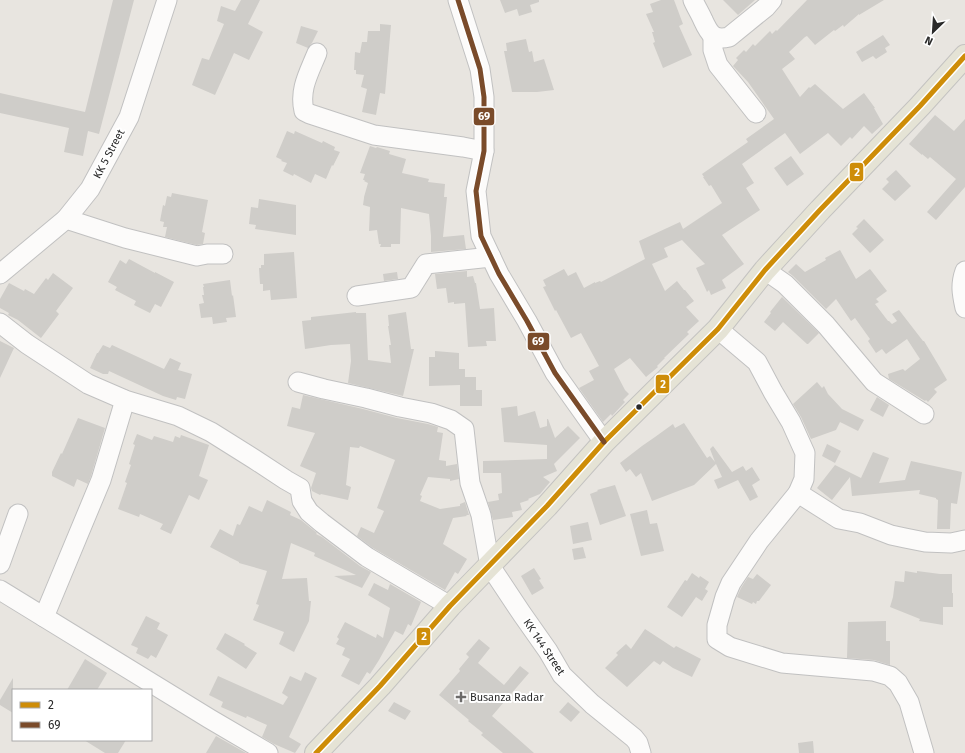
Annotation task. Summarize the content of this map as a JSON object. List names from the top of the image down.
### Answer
{
  "streets": {
    "street": ["KK 5 Street", "KK 144 Street"]
  },
  "places": {
    "health": ["Busanza Radar"]
  },
  "lines": ["transit line 69", "transit line 2"],
  "legend": ["2", "69"],
  "north": "bottom left"
}
